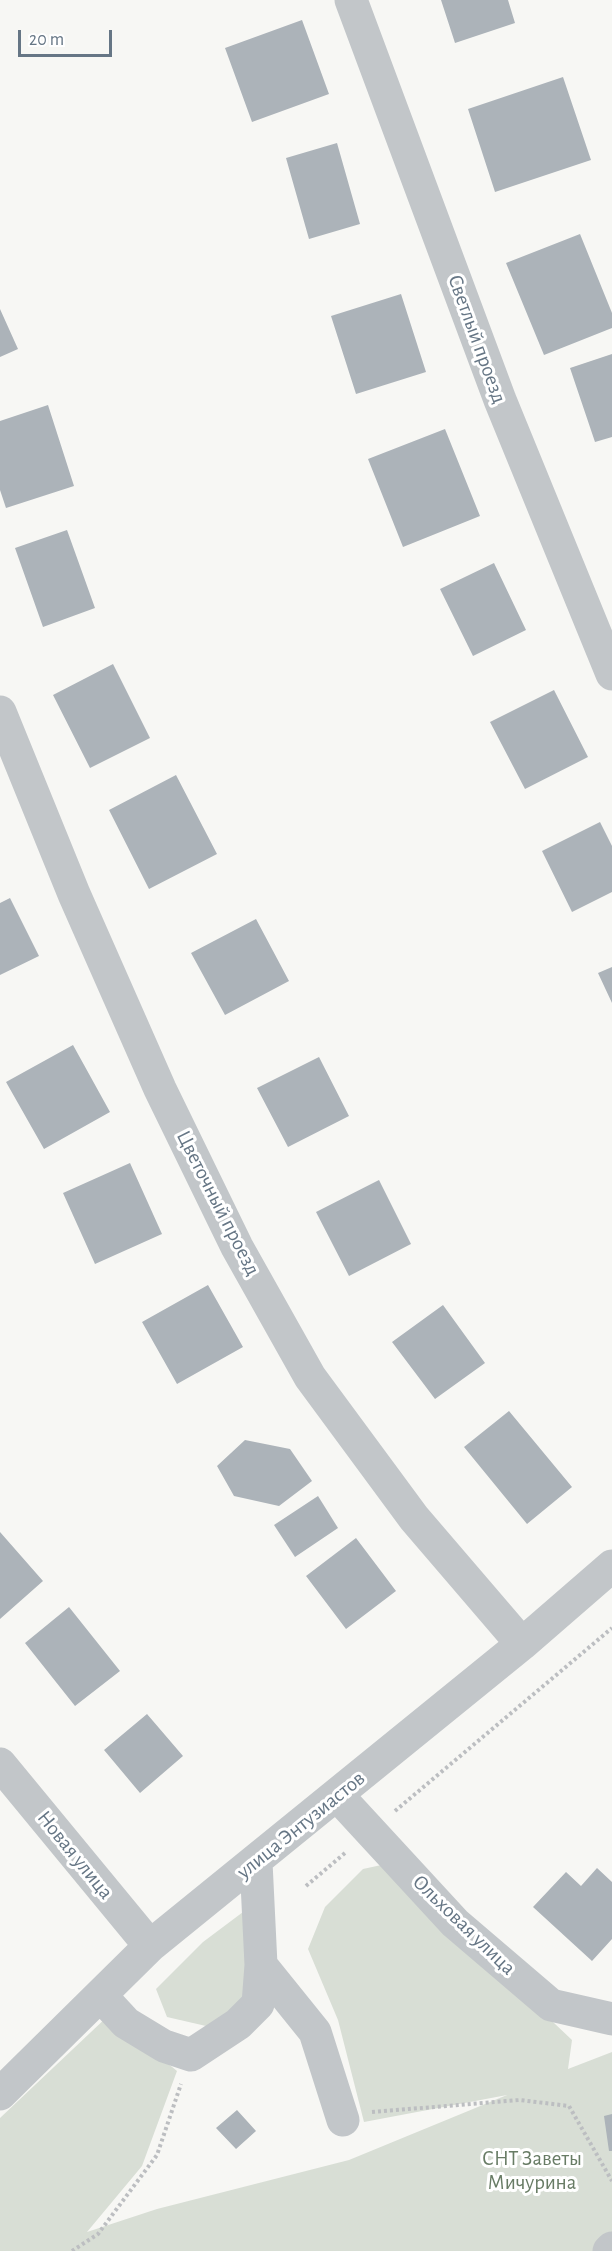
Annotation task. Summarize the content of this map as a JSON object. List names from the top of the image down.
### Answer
{
  "streets": {
    "street": [
      "Светлый проезд",
      "Цветочный проезд",
      "улица Энтузиастов",
      "Новая улица",
      "Ольховая улица"
    ]
  },
  "crossings": [
    ["Цветочный проезд", "улица Энтузиастов"],
    ["улица Энтузиастов", "Новая улица"],
    ["улица Энтузиастов", "Ольховая улица"]
  ],
  "parks": ["СНТ Заветы Мичурина"],
  "scale_bar": "20 m"
}
